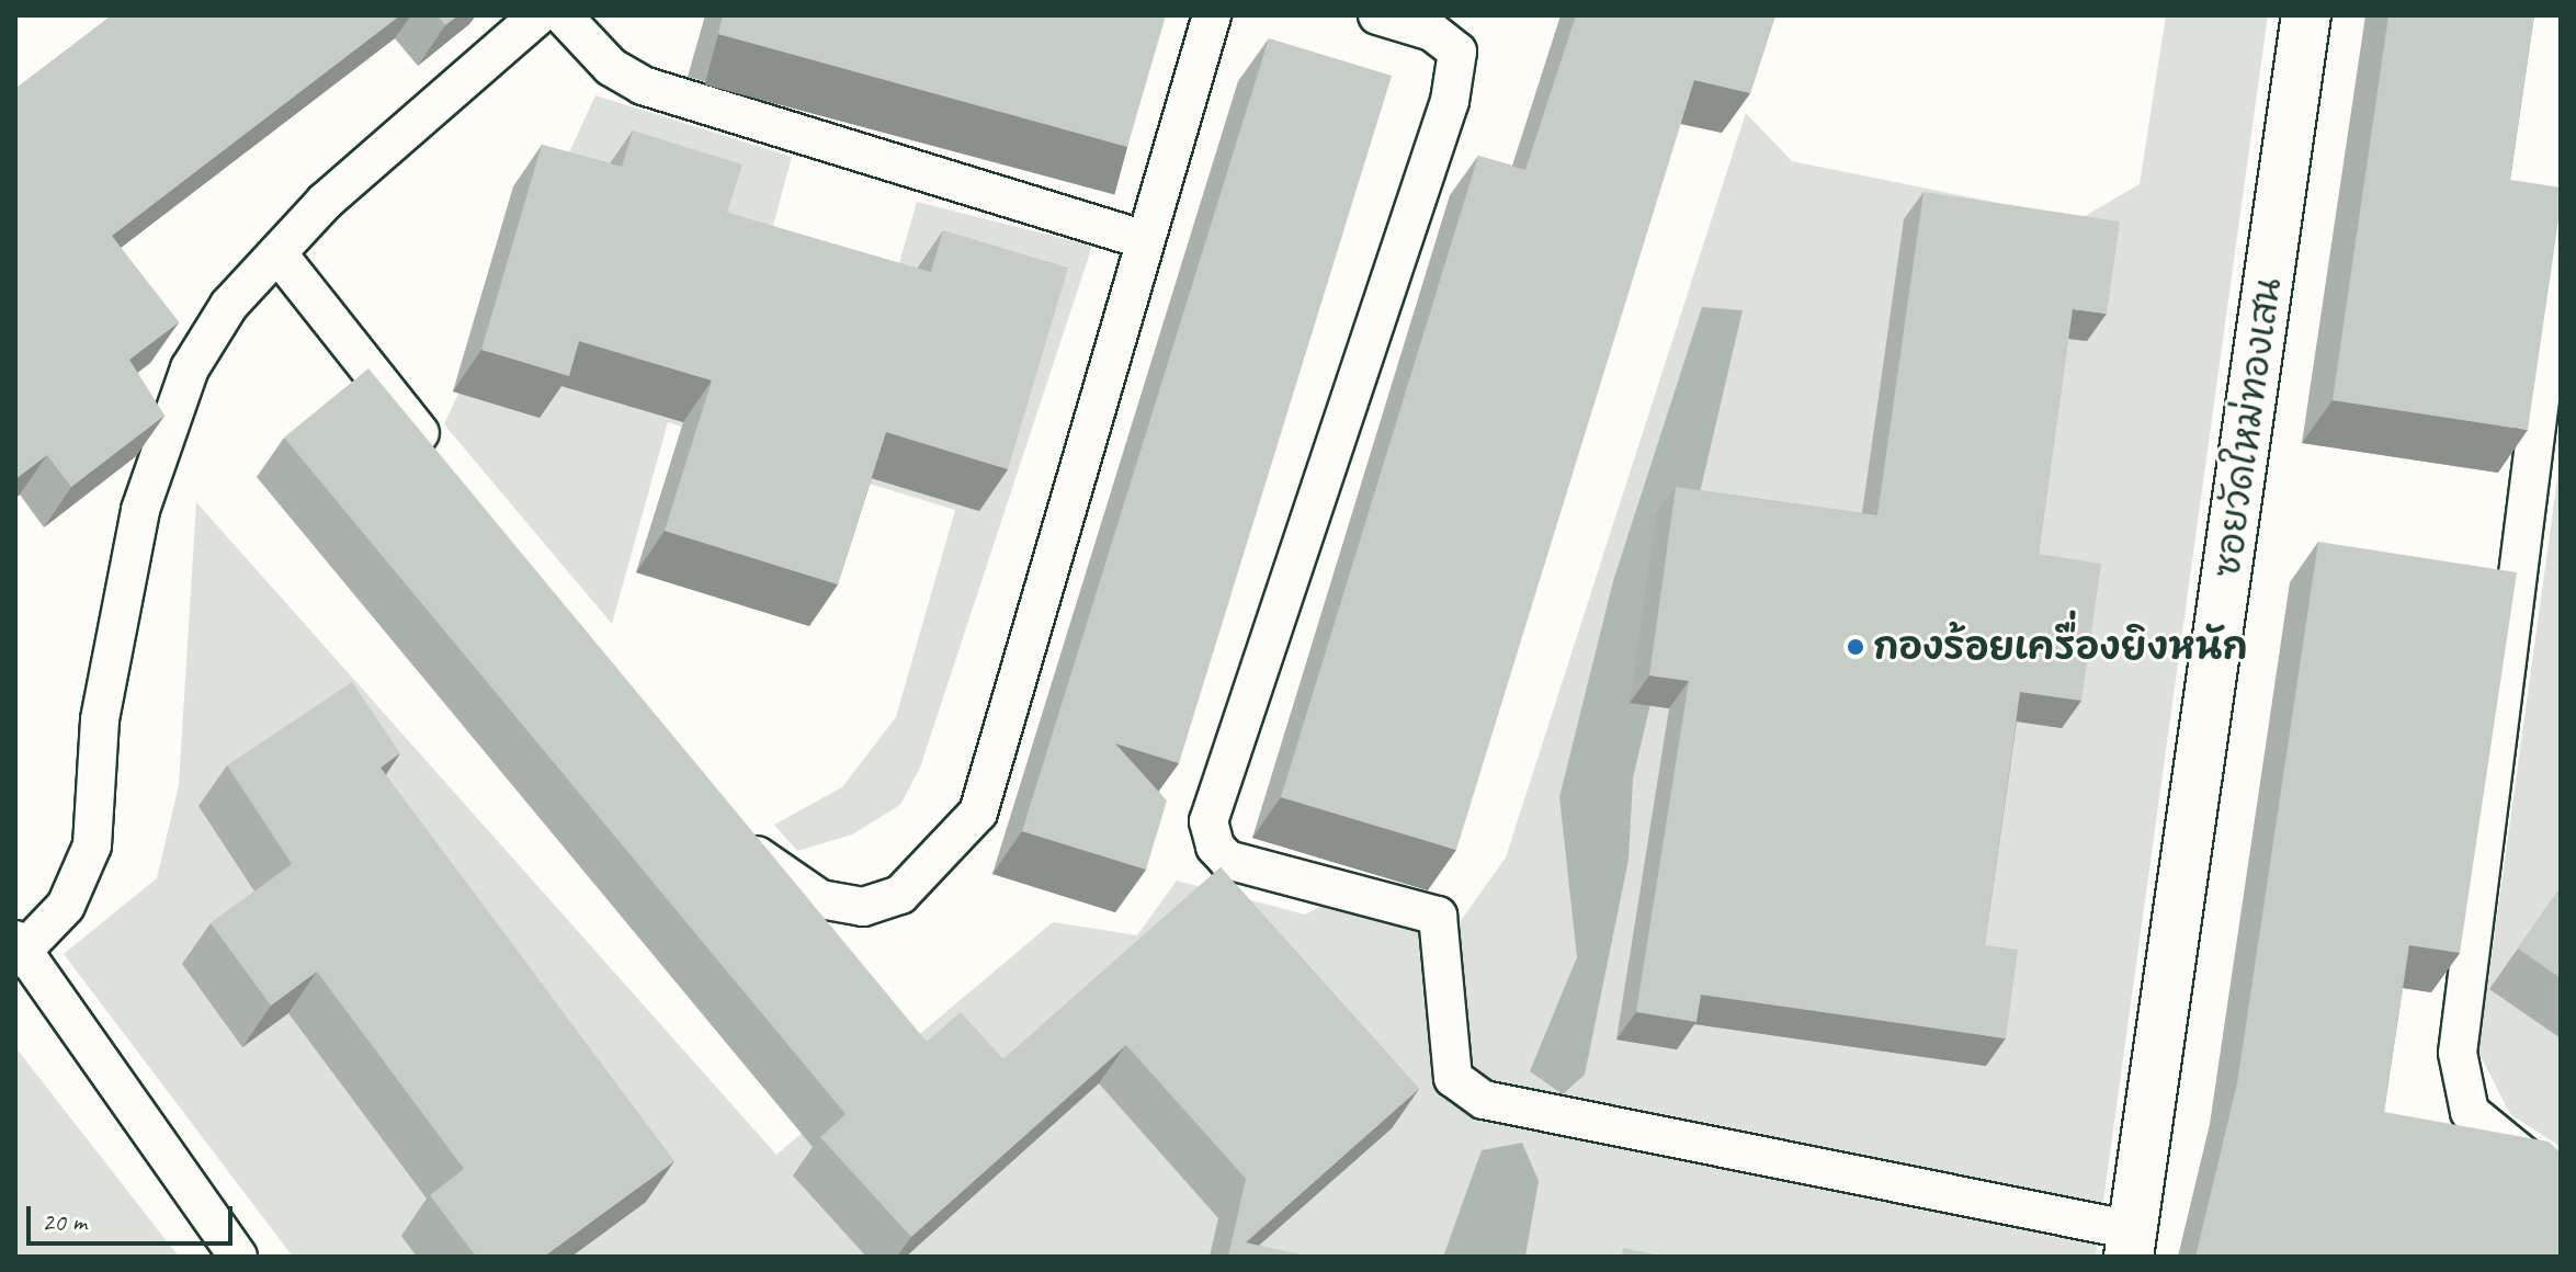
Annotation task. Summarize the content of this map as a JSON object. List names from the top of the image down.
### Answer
{
  "streets": {
    "street": ["ซอยวัดใหม่ทองเสน"]
  },
  "places": ["กองร้อยเครื่องยิงหนัก"],
  "scale_bar": "20 m"
}
